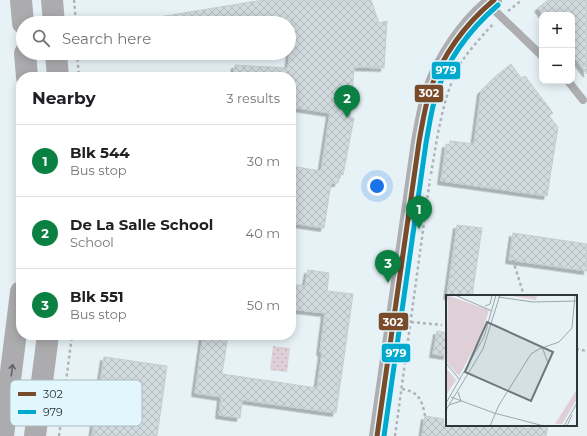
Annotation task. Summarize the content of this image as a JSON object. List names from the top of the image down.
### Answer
{
  "lines": ["transit line 302", "transit line 979"],
  "legend": ["302", "979"],
  "page": {
    "map_buttons": ["+", "−"],
    "search": "Search here",
    "heading": ["Nearby", "3 results"],
    "pins": ["2", "1", "3"],
    "list": [
      {
        "mark": "1",
        "name": "Blk 544",
        "note": "Bus stop",
        "value": "30 m"
      },
      {
        "mark": "2",
        "name": "De La Salle School",
        "note": "School",
        "value": "40 m"
      },
      {
        "mark": "3",
        "name": "Blk 551",
        "note": "Bus stop",
        "value": "50 m"
      }
    ]
  }
}
